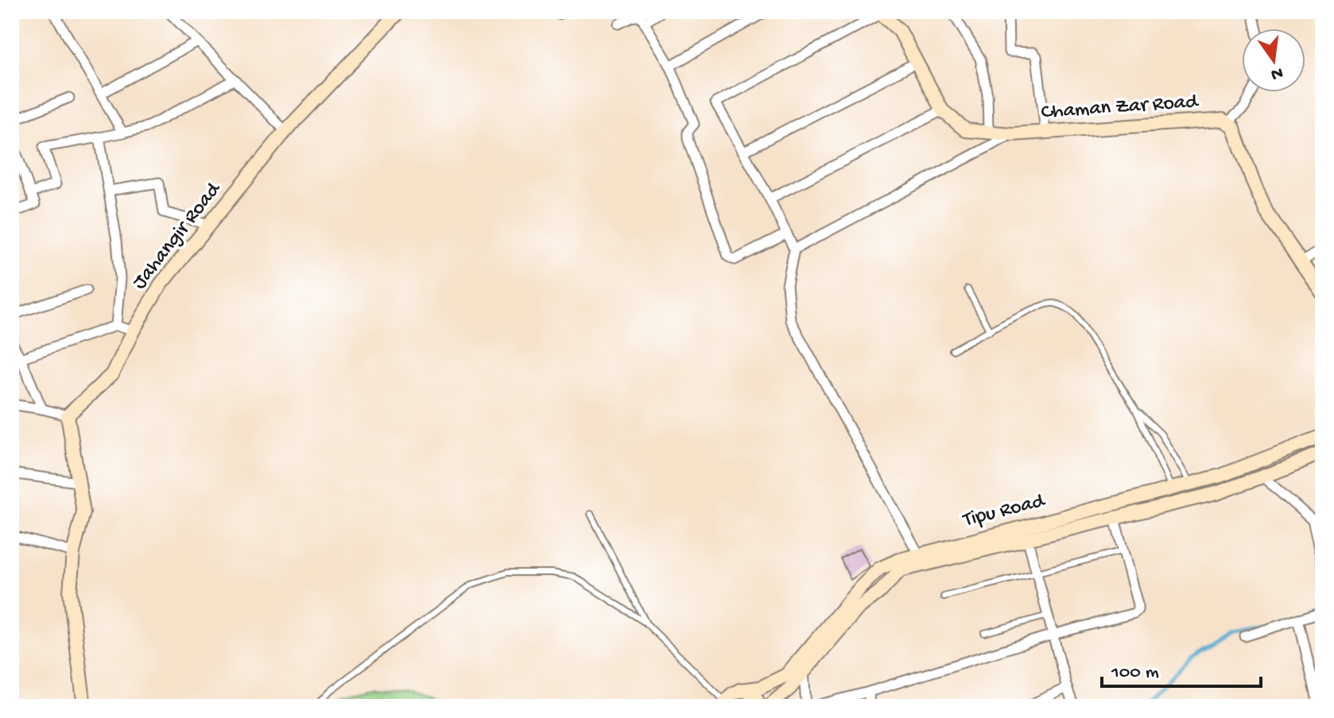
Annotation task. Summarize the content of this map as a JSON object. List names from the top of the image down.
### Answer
{
  "streets": {
    "street": ["Chaman Zar Road", "Jahangir Road", "Tipu Road"]
  },
  "scale_bar": "100 m",
  "north": "bottom"
}
